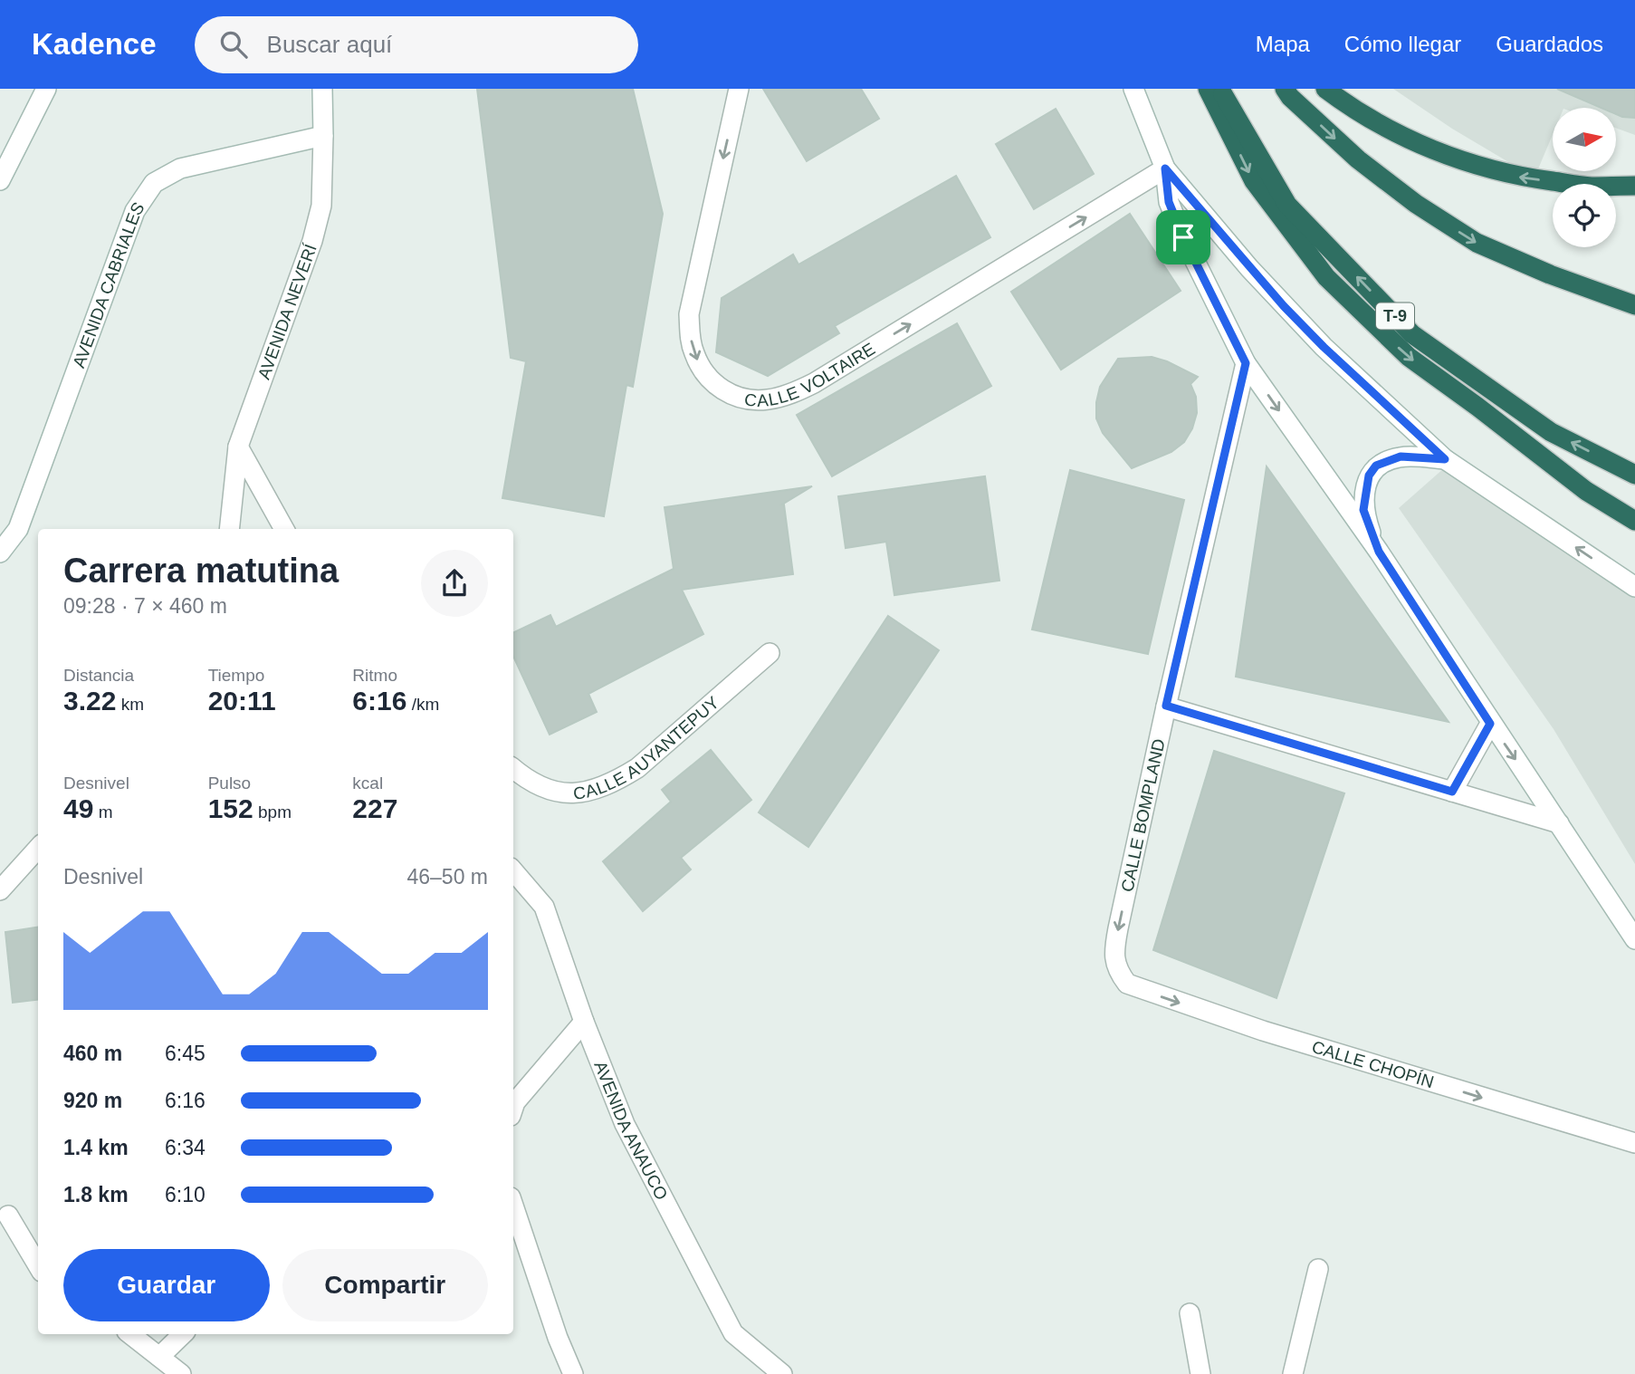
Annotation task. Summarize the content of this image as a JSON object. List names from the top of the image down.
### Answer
{
  "streets": {
    "highway": ["T-9"],
    "street": [
      "AVENIDA CABRIALES",
      "AVENIDA NEVERÍ",
      "CALLE VOLTAIRE",
      "CALLE AUYANTEPUY",
      "CALLE BOMPLAND",
      "CALLE CHOPÍN",
      "AVENIDA ANAUCO"
    ]
  },
  "crossings": [
    ["AVENIDA CABRIALES", "AVENIDA NEVERÍ"],
    ["CALLE BOMPLAND", "CALLE CHOPÍN"]
  ],
  "one_way": ["CALLE BOMPLAND", "CALLE CHOPÍN"],
  "north": "right",
  "page": {
    "header": "Kadence",
    "search": "Buscar aquí",
    "nav": ["Mapa", "Cómo llegar", "Guardados"],
    "heading": ["Carrera matutina", "09:28 · 7 × 460 m"],
    "stats": [
      ["Distancia", "3.22 km"],
      ["Tiempo", "20:11"],
      ["Ritmo", "6:16 /km"],
      ["Desnivel", "49 m"],
      ["Pulso", "152 bpm"],
      ["kcal", "227"]
    ],
    "chart": ["Desnivel", "46–50 m"],
    "list": [
      {
        "name": "460 m",
        "note": "6:45"
      },
      {
        "name": "920 m",
        "note": "6:16"
      },
      {
        "name": "1.4 km",
        "note": "6:34"
      },
      {
        "name": "1.8 km",
        "note": "6:10"
      }
    ],
    "buttons": ["Guardar", "Compartir"]
  }
}
